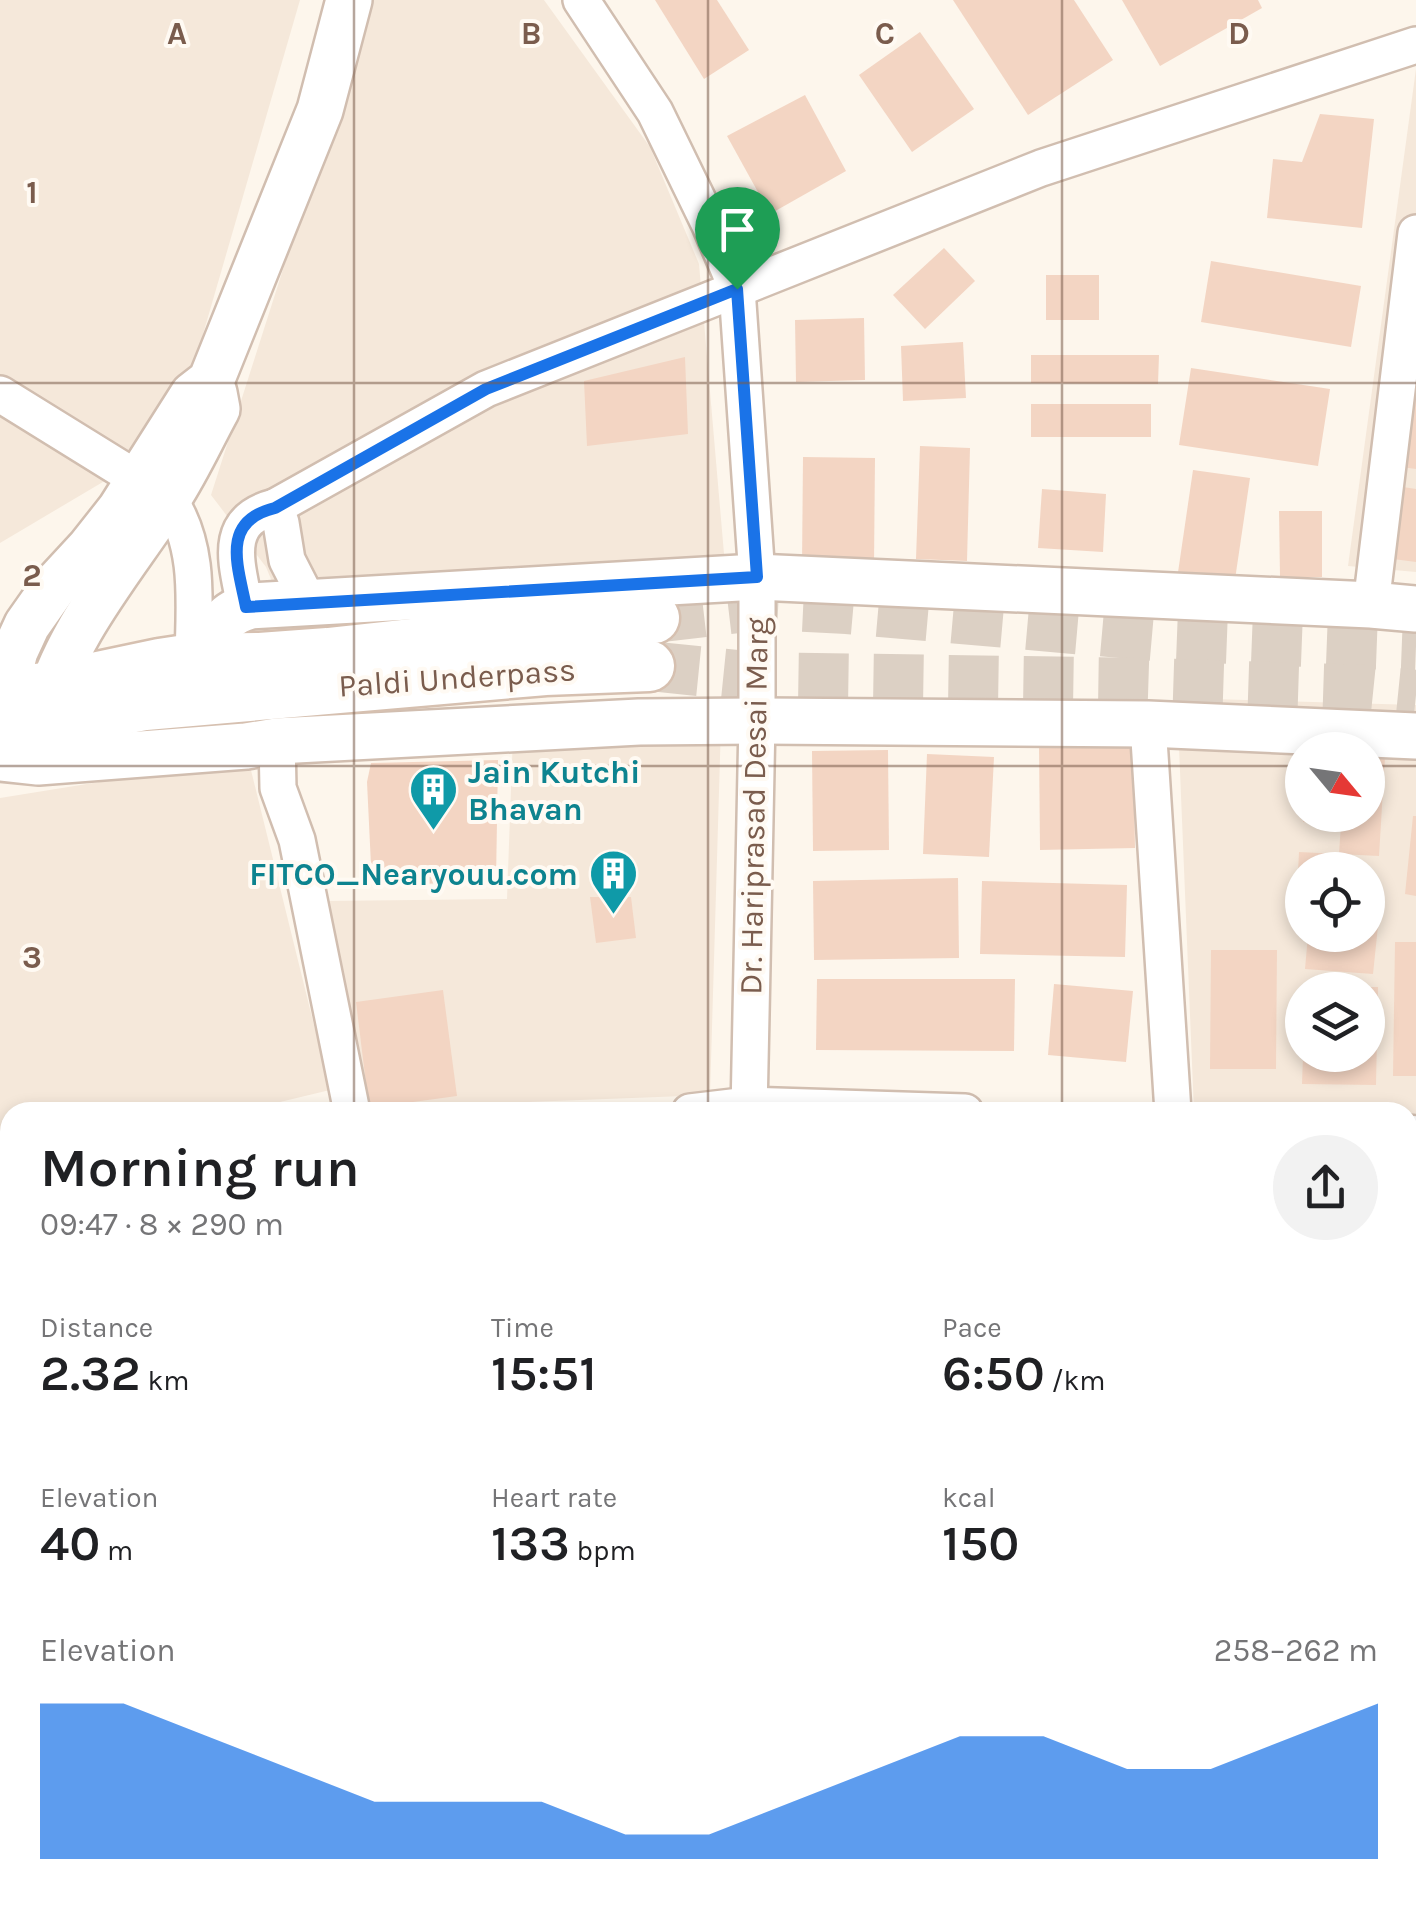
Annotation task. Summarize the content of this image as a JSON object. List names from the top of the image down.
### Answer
{
  "streets": {
    "main road": ["Paldi Underpass"],
    "street": ["Dr. Hariprasad Desai Marg"]
  },
  "places": {
    "building": ["Jain Kutchi Bhavan", "FITCO_Nearyouu.com"]
  },
  "north": "bottom right",
  "page": {
    "heading": ["Morning run", "09:47 · 8 × 290 m"],
    "stats": [
      ["Distance", "2.32 km"],
      ["Time", "15:51"],
      ["Pace", "6:50 /km"],
      ["Elevation", "40 m"],
      ["Heart rate", "133 bpm"],
      ["kcal", "150"]
    ],
    "chart": ["Elevation", "258–262 m"]
  },
  "grid": {
    "columns": [
      "A",
      "B",
      "C",
      "D"
    ],
    "rows": ["1", "2", "3"]
  }
}
